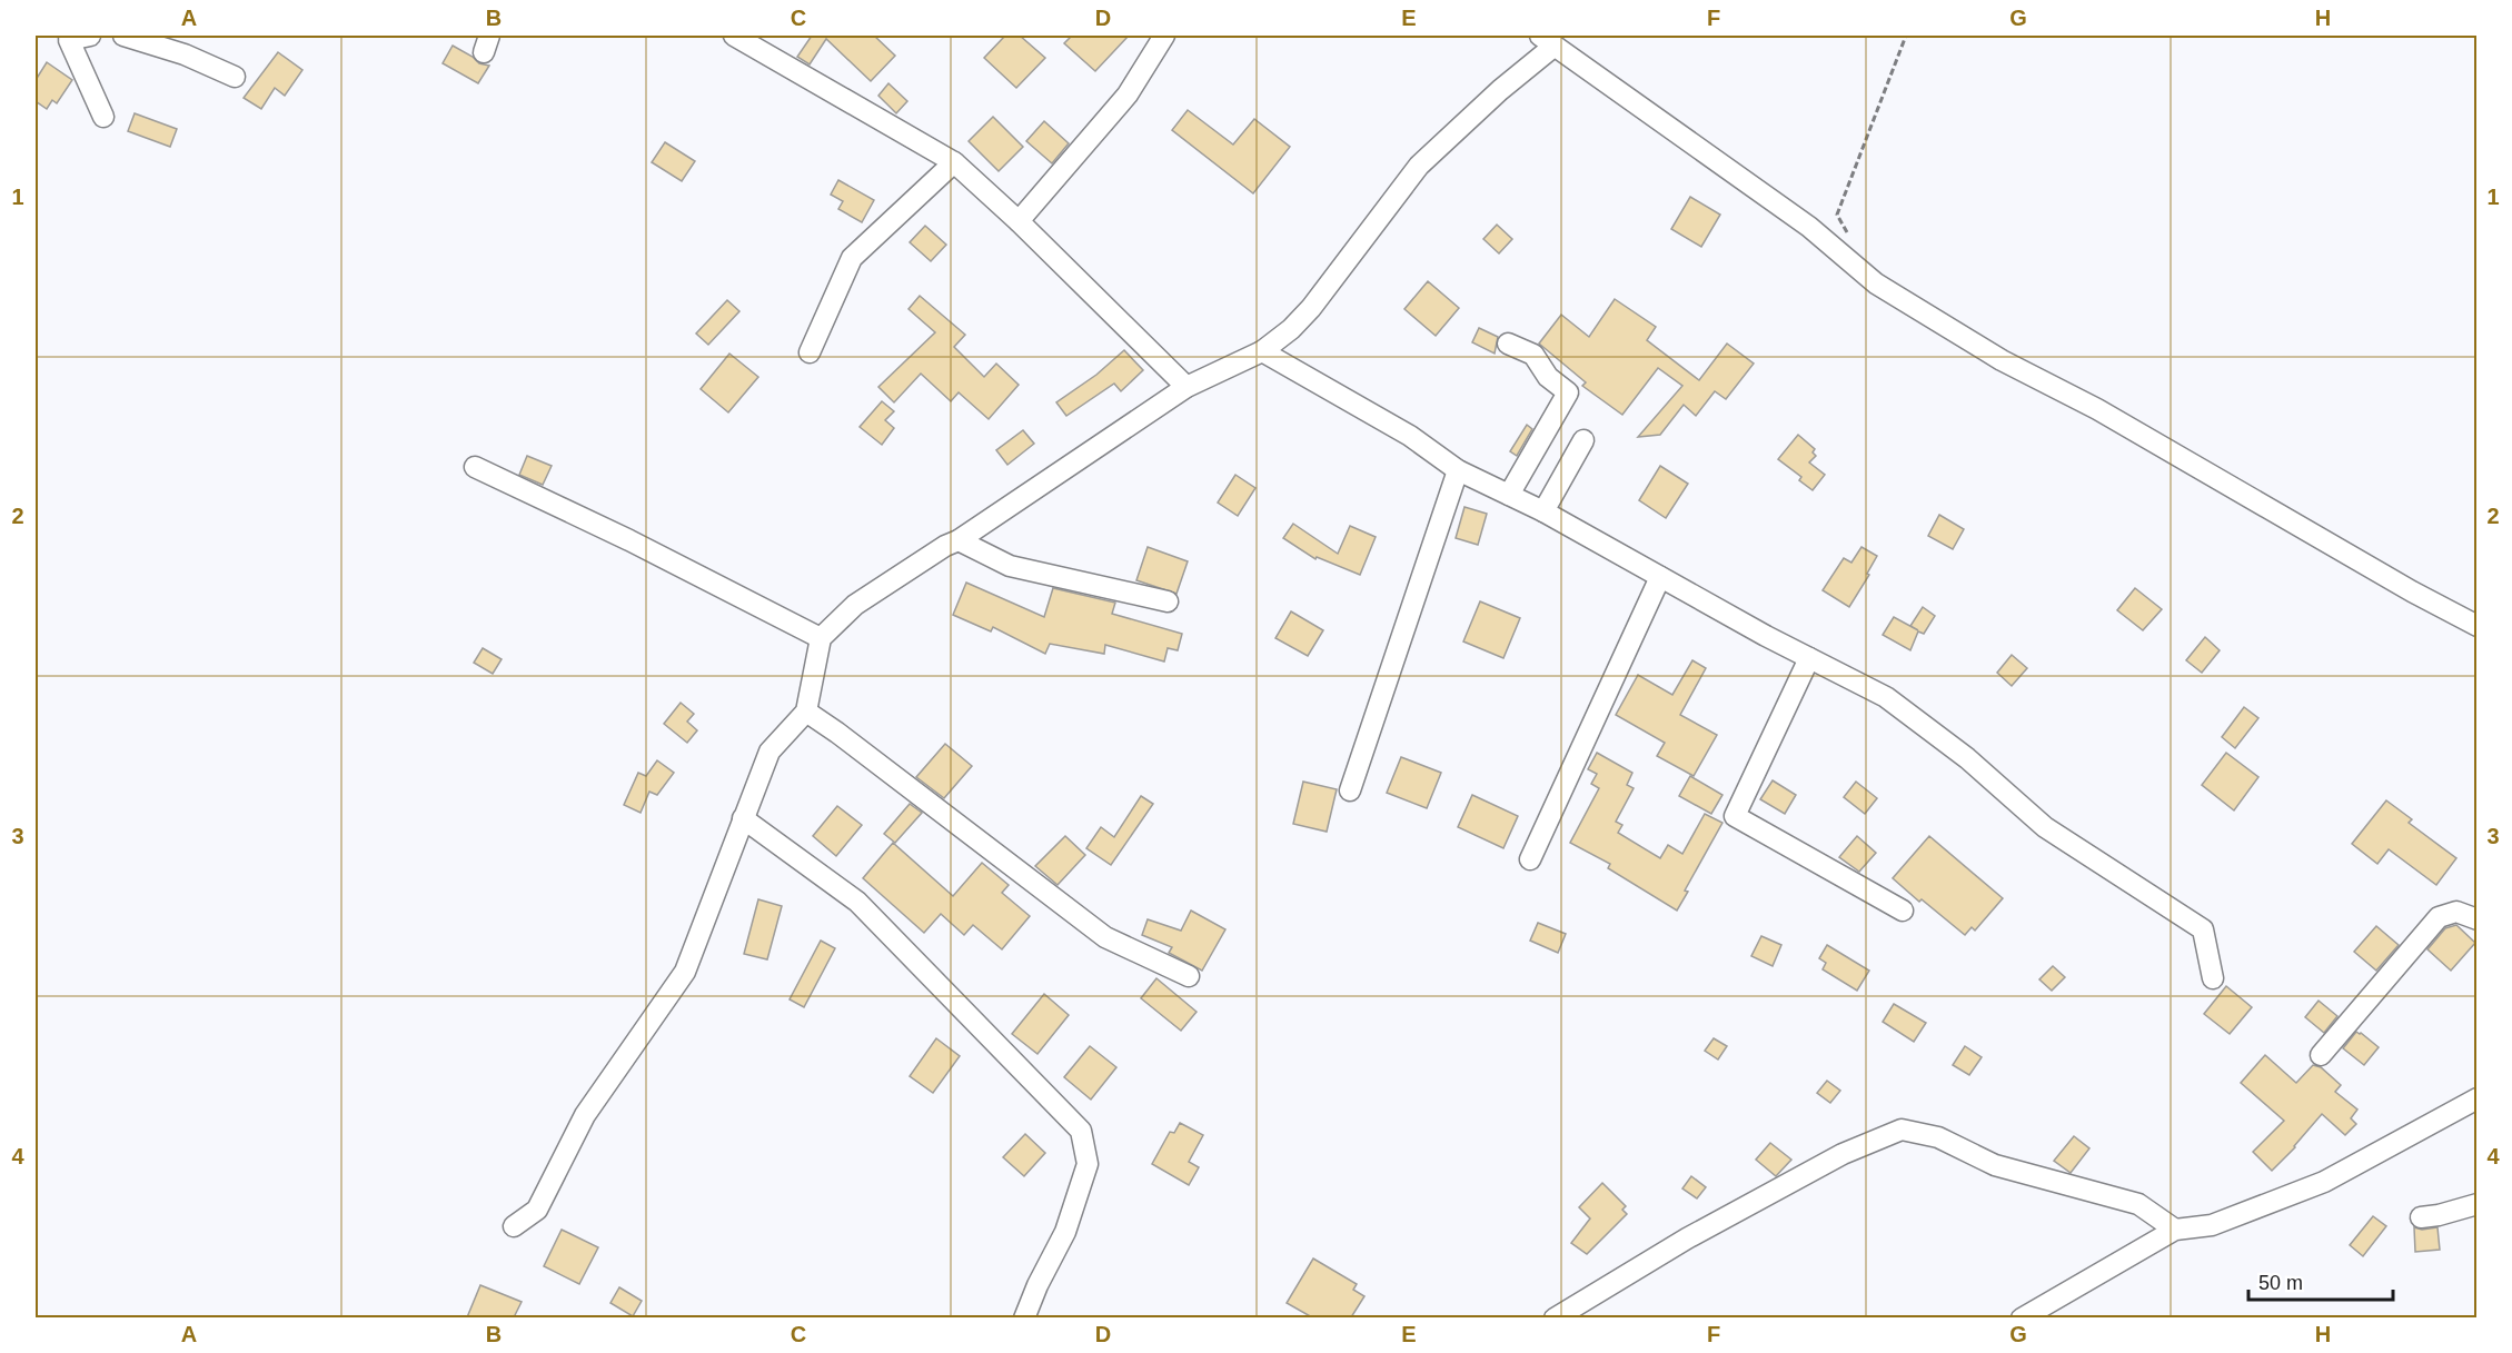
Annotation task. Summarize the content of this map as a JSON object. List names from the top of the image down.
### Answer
{
  "scale_bar": "50 m",
  "grid": {
    "columns": [
      "A",
      "B",
      "C",
      "D",
      "E",
      "F",
      "G",
      "H"
    ],
    "rows": [
      "1",
      "2",
      "3",
      "4"
    ]
  }
}
